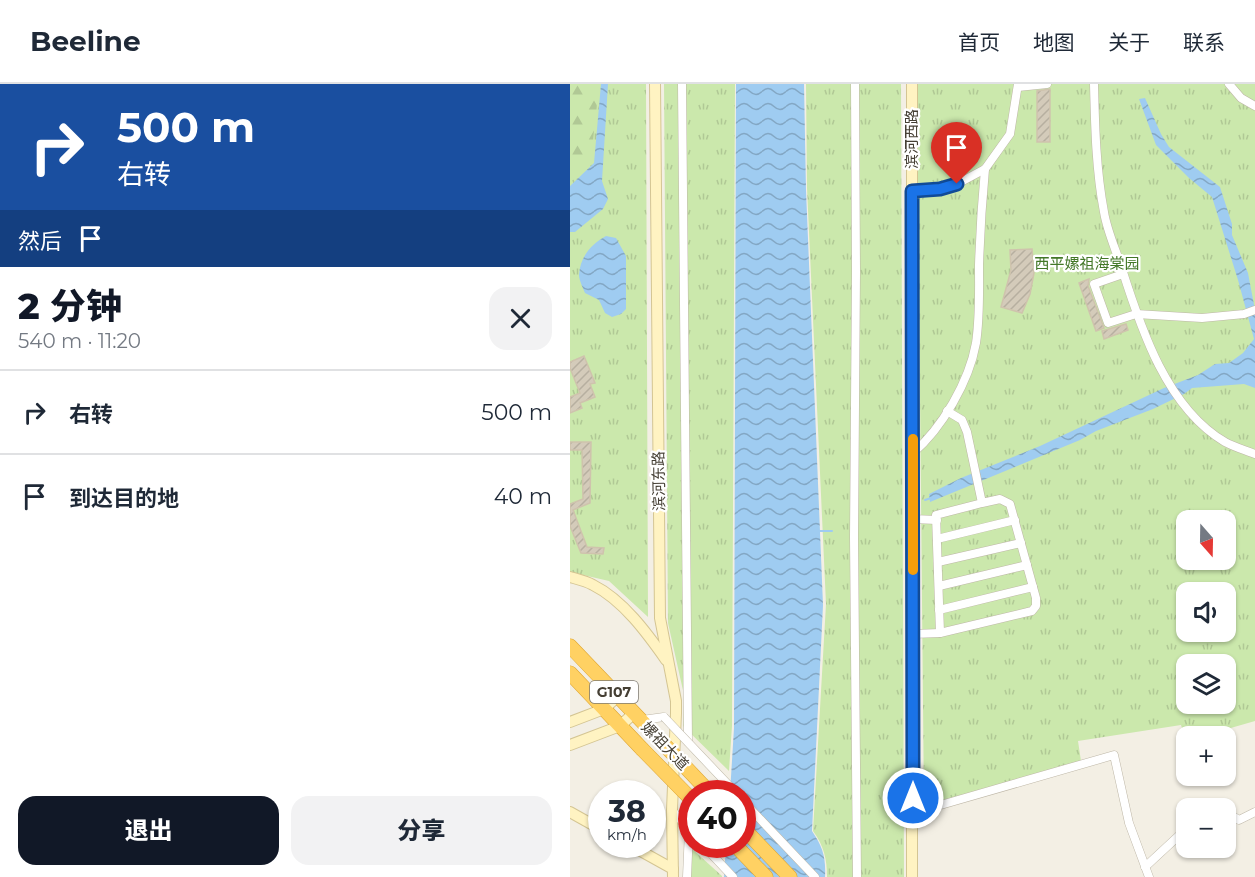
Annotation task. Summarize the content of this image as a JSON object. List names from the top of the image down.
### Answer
{
  "streets": {
    "highway": ["G107", "嫘祖大道"],
    "street": ["滨河西路", "滨河东路"]
  },
  "parks": ["西平嫘祖海棠园"],
  "north": "bottom",
  "page": {
    "header": "Beeline",
    "nav": [
      "首页",
      "地图",
      "关于",
      "联系"
    ],
    "turn": ["500 m", "右转"],
    "then": "然后",
    "heading": ["2 分钟", "540 m · 11:20"],
    "list": [
      {
        "name": "右转",
        "value": "500 m"
      },
      {
        "name": "到达目的地",
        "value": "40 m"
      }
    ],
    "map_buttons": ["+", "−"],
    "speed": "38 km/h",
    "limit": "40",
    "buttons": ["退出", "分享"]
  }
}
